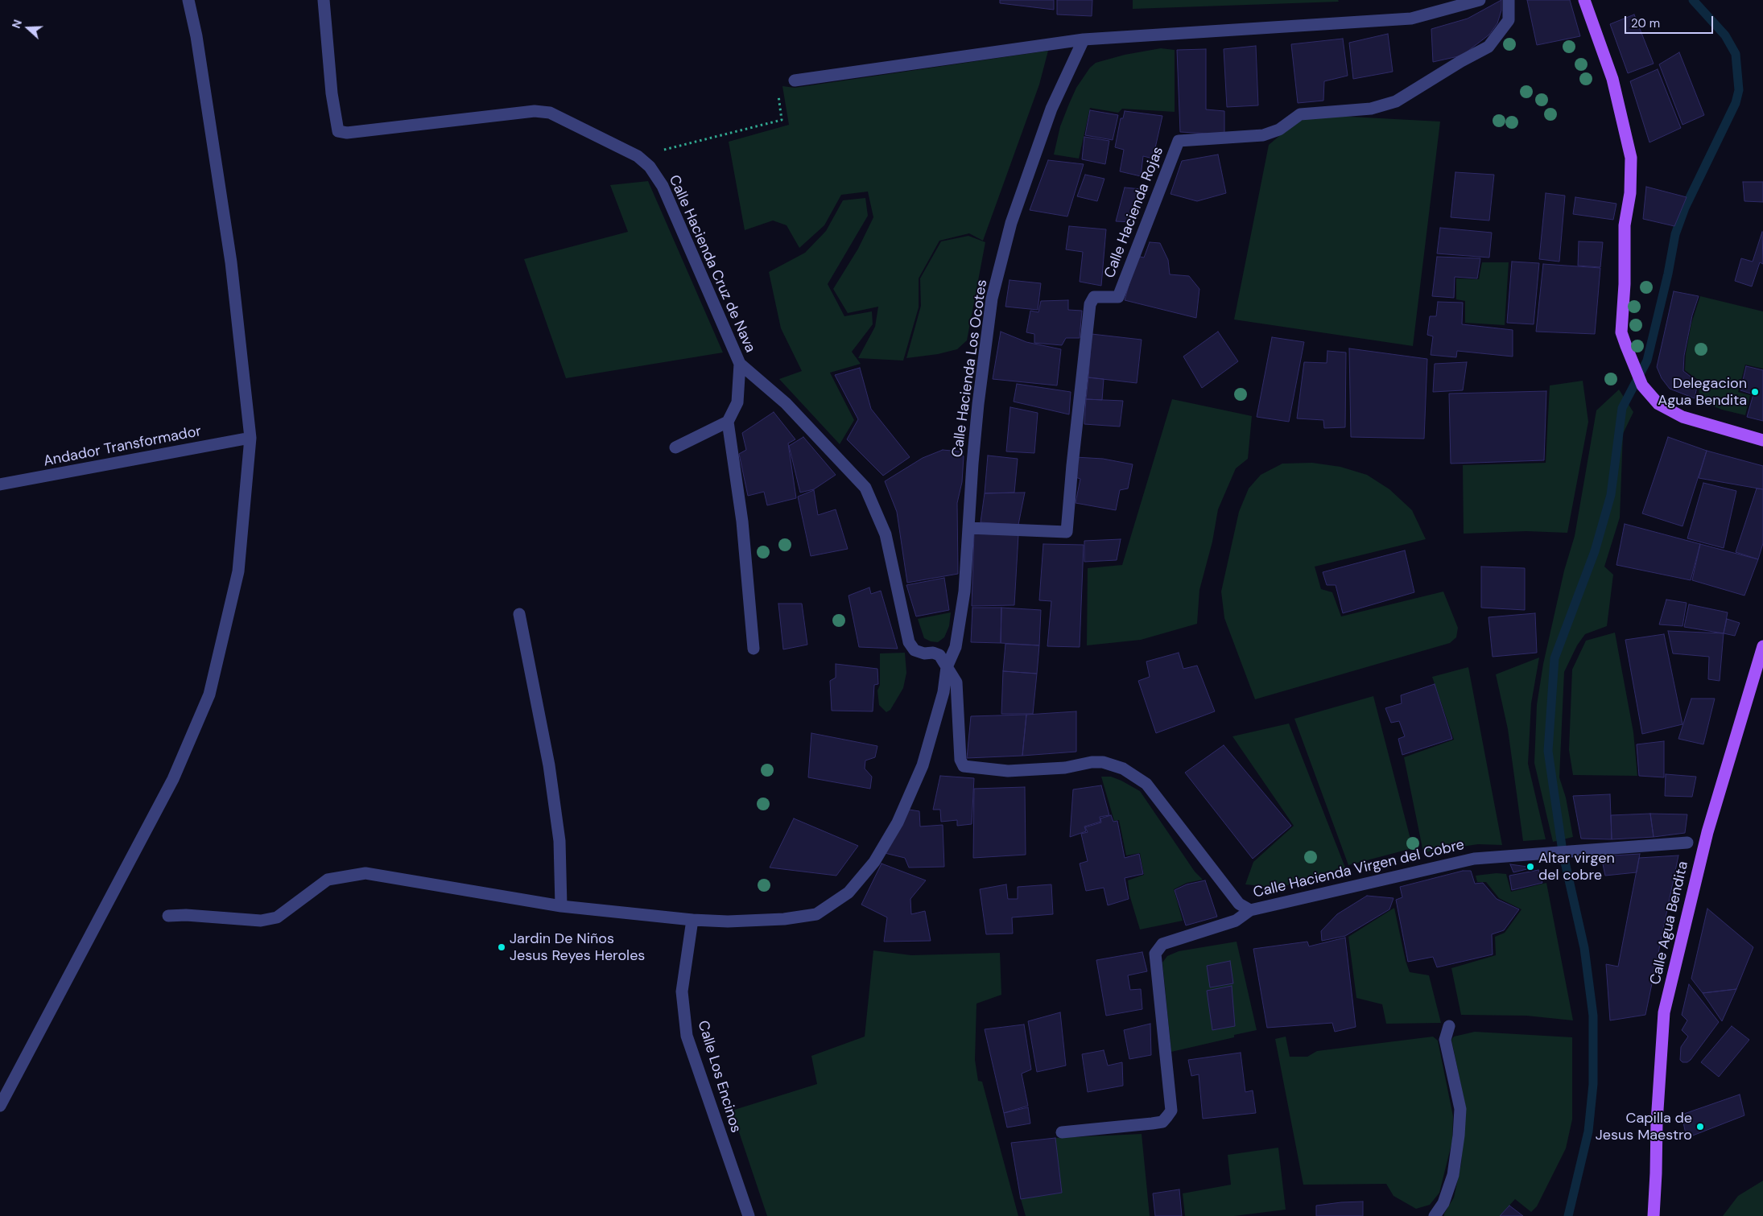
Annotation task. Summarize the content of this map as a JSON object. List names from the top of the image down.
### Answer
{
  "streets": {
    "main road": ["Calle Agua Bendita"],
    "street": [
      "Calle Hacienda Rojas",
      "Calle Hacienda Cruz de Nava",
      "Calle Hacienda Los Ocotes",
      "Andador Transformador",
      "Calle Hacienda Virgen del Cobre",
      "Calle Los Encinos"
    ]
  },
  "crossings": [
    ["Calle Hacienda Rojas", "Calle Hacienda Los Ocotes"],
    ["Calle Hacienda Cruz de Nava", "Calle Hacienda Los Ocotes"],
    ["Calle Hacienda Cruz de Nava", "Calle Hacienda Virgen del Cobre"],
    ["Calle Hacienda Los Ocotes", "Calle Hacienda Virgen del Cobre"],
    ["Calle Hacienda Los Ocotes", "Calle Los Encinos"]
  ],
  "places": [
    "Delegacion Agua Bendita",
    "Altar virgen del cobre",
    "Jardin De Niños Jesus Reyes Heroles",
    "Capilla de Jesus Maestro"
  ],
  "scale_bar": "20 m",
  "north": "left"
}
